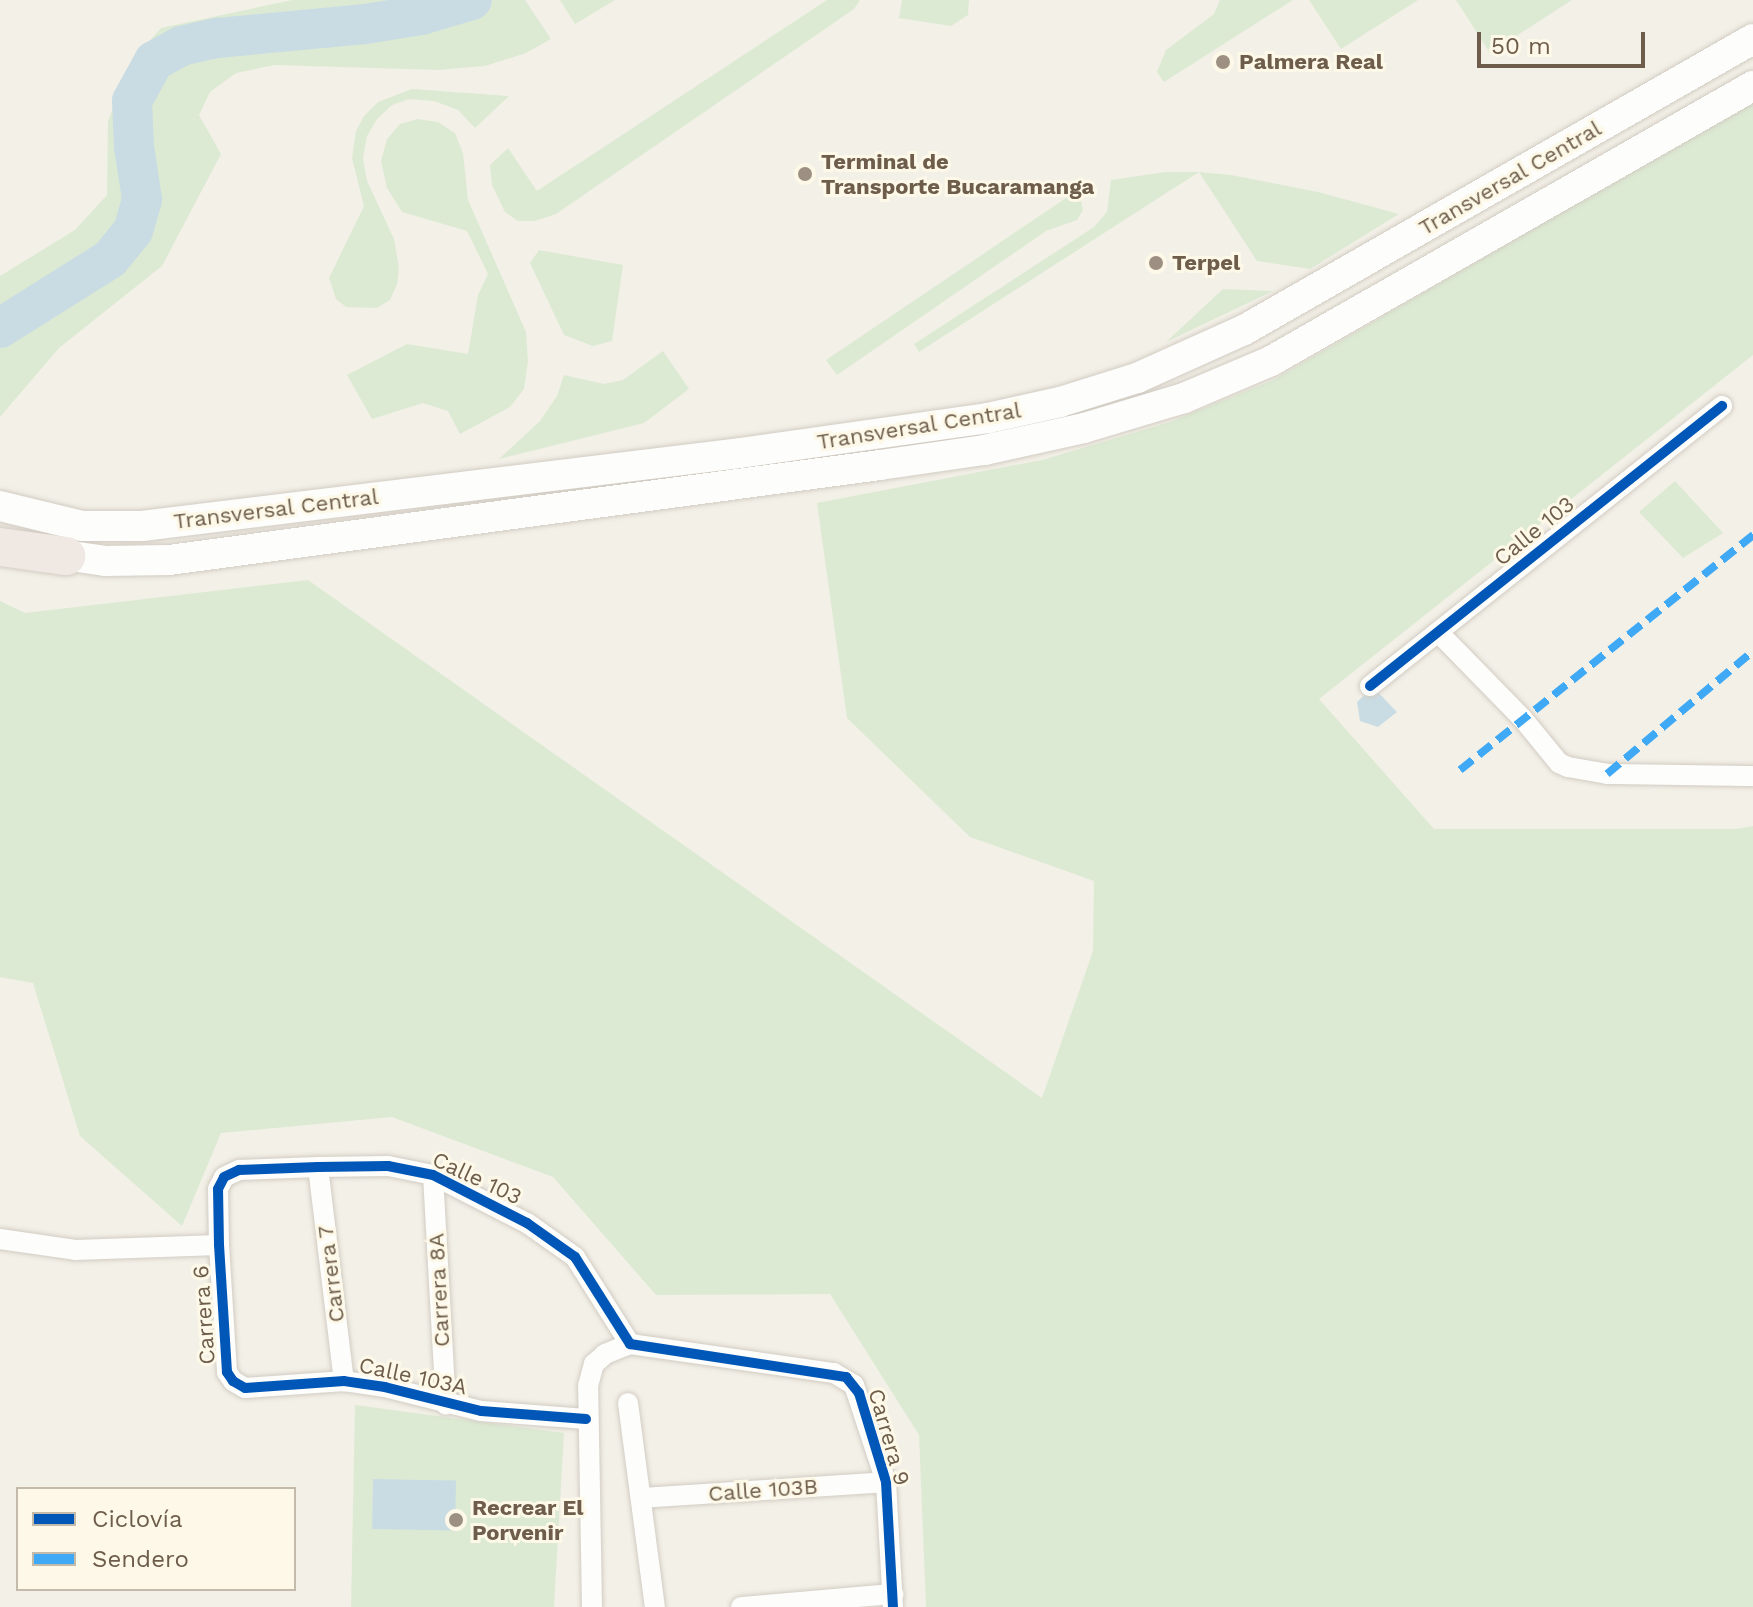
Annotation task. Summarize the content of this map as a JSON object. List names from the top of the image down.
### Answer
{
  "streets": {
    "main road": ["Transversal Central"],
    "street": [
      "Calle 103",
      "Carrera 7",
      "Carrera 8A",
      "Carrera 6",
      "Calle 103A",
      "Carrera 9",
      "Calle 103B"
    ]
  },
  "crossings": [
    ["Calle 103", "Carrera 7"],
    ["Calle 103", "Carrera 8A"],
    ["Calle 103", "Carrera 6"],
    ["Calle 103", "Carrera 9"],
    ["Carrera 7", "Calle 103A"],
    ["Carrera 8A", "Calle 103A"],
    ["Carrera 6", "Calle 103A"],
    ["Carrera 9", "Calle 103B"]
  ],
  "places": [
    "Palmera Real",
    "Terminal de Transporte Bucaramanga",
    "Terpel",
    "Recrear El Porvenir"
  ],
  "legend": ["Ciclovía", "Sendero"],
  "scale_bar": "50 m"
}
